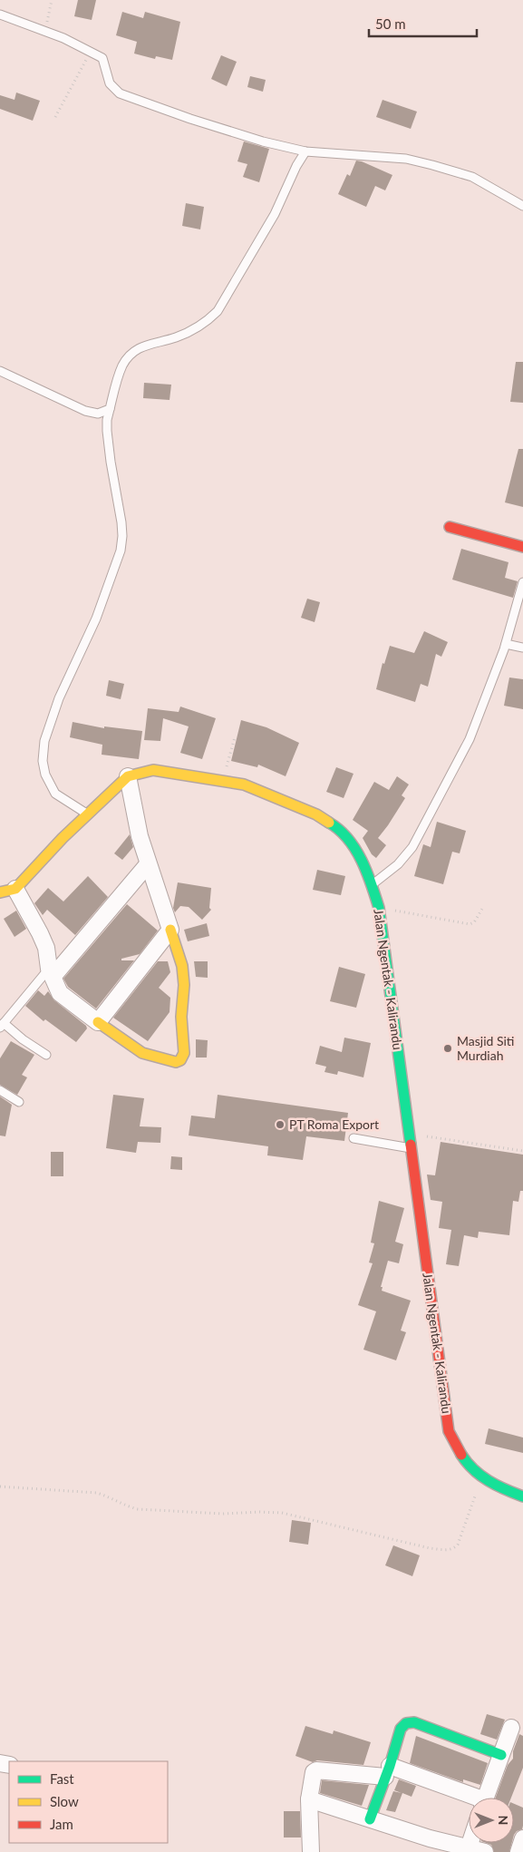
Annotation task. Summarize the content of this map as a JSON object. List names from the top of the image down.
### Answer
{
  "streets": {
    "street": ["Jalan Ngentak - Kalirandu"]
  },
  "places": ["Masjid Siti Murdiah", "PT Roma Export"],
  "legend": ["Fast", "Slow", "Jam"],
  "scale_bar": "50 m",
  "north": "right"
}
